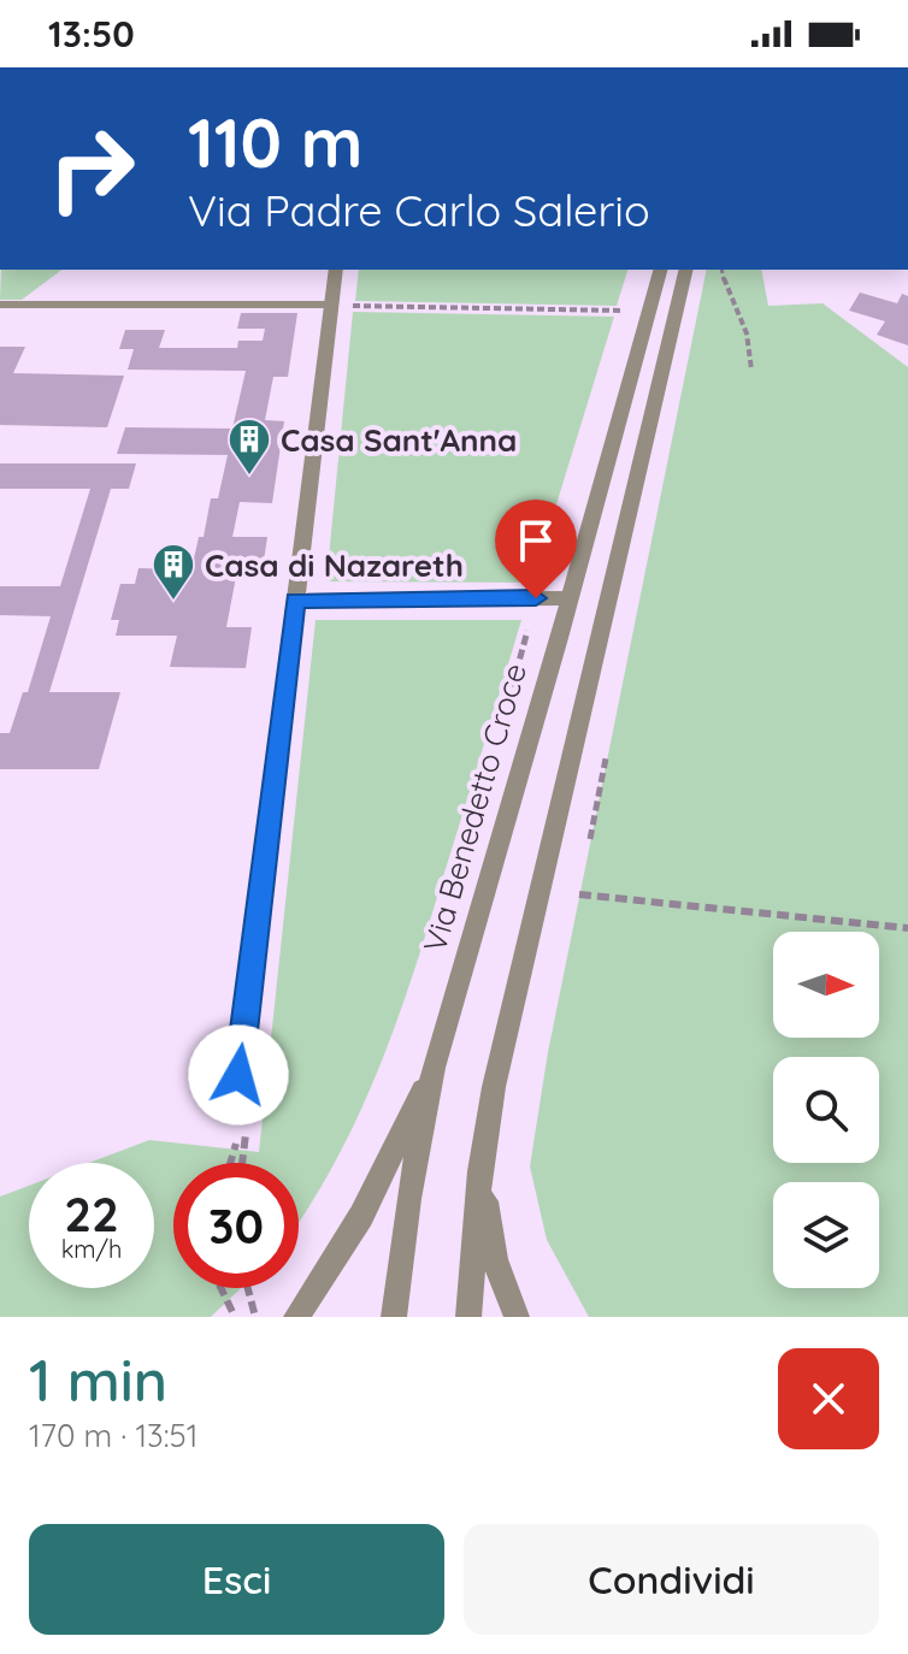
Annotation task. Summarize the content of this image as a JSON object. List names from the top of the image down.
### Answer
{
  "streets": {
    "street": ["Via Benedetto Croce"]
  },
  "places": {
    "building": ["Casa Sant'Anna", "Casa di Nazareth"]
  },
  "north": "right",
  "page": {
    "status": "13:50",
    "turn": ["110 m", "Via Padre Carlo Salerio"],
    "speed": "22 km/h",
    "limit": "30",
    "heading": ["1 min", "170 m · 13:51"],
    "buttons": ["Esci", "Condividi"]
  }
}
